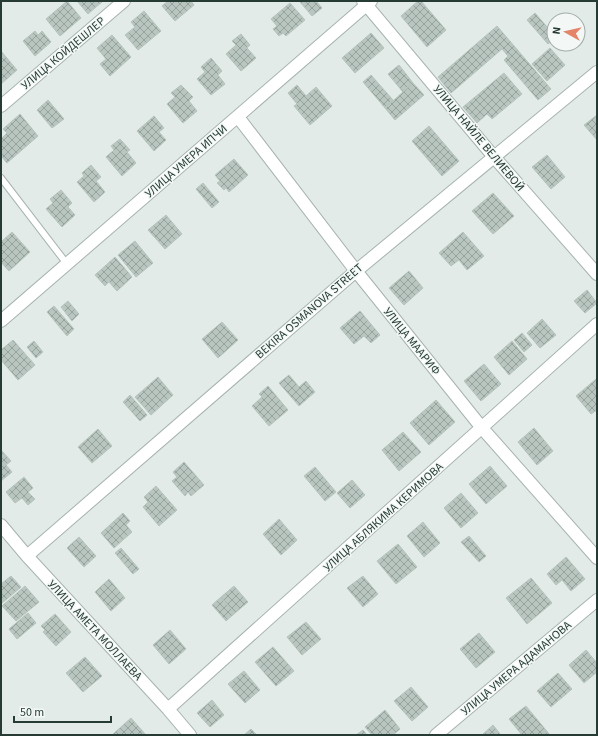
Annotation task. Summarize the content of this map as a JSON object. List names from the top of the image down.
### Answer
{
  "streets": {
    "street": [
      "УЛИЦА КОЙДЕШЛЕР",
      "УЛИЦА НАЙЛЕ ВЕЛИЕВОЙ",
      "УЛИЦА УМЕРА ИПЧИ",
      "BEKIRA OSMANOVA STREET",
      "УЛИЦА МААРИФ",
      "УЛИЦА АБЛЯКИМА КЕРИМОВА",
      "УЛИЦА АМЕТА МОЛЛАЕВА",
      "УЛИЦА УМЕРА АДАМАНОВА"
    ]
  },
  "crossings": [
    ["УЛИЦА НАЙЛЕ ВЕЛИЕВОЙ", "УЛИЦА УМЕРА ИПЧИ"],
    ["УЛИЦА НАЙЛЕ ВЕЛИЕВОЙ", "BEKIRA OSMANOVA STREET"],
    ["УЛИЦА УМЕРА ИПЧИ", "УЛИЦА МААРИФ"],
    ["BEKIRA OSMANOVA STREET", "УЛИЦА МААРИФ"],
    ["BEKIRA OSMANOVA STREET", "УЛИЦА АМЕТА МОЛЛАЕВА"],
    ["УЛИЦА МААРИФ", "УЛИЦА АБЛЯКИМА КЕРИМОВА"],
    ["УЛИЦА АБЛЯКИМА КЕРИМОВА", "УЛИЦА АМЕТА МОЛЛАЕВА"]
  ],
  "scale_bar": "50 m",
  "north": "left"
}
